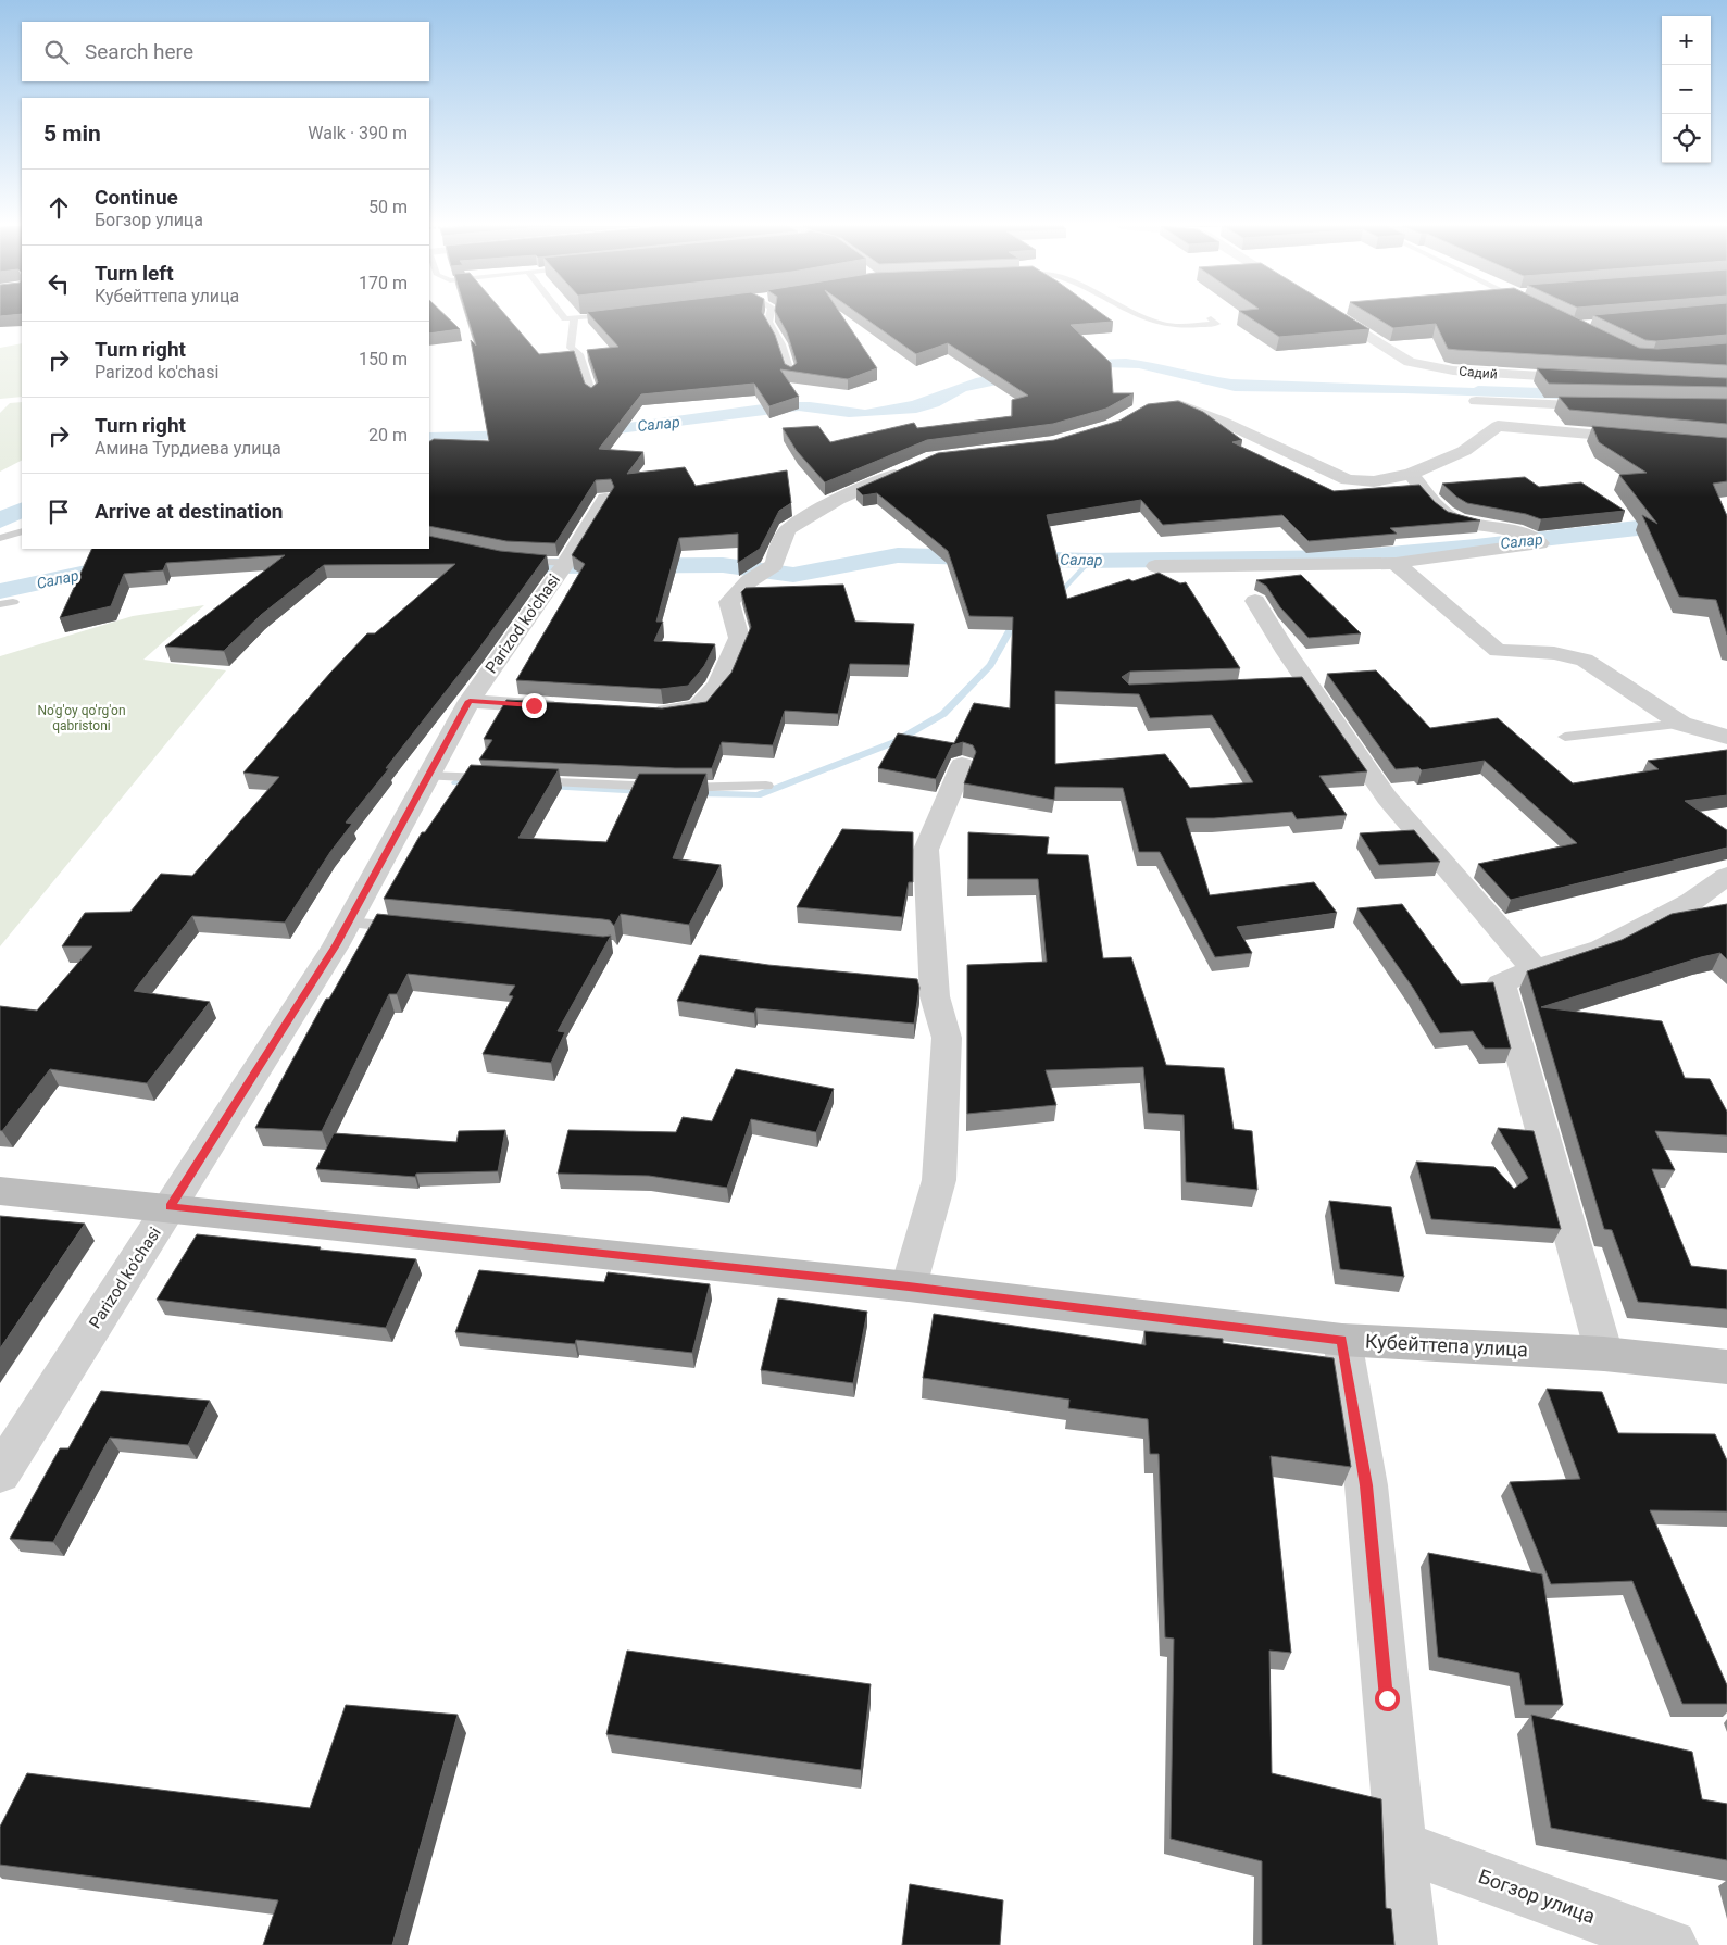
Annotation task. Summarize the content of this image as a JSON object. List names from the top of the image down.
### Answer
{
  "streets": {
    "street": [
      "Садий",
      "Parizod ko'chasi",
      "Кубейттепа улица",
      "Богзор улица"
    ]
  },
  "crossings": [
    ["Parizod ko'chasi", "Кубейттепа улица"]
  ],
  "water": ["Салар"],
  "parks": ["No'g'oy qo'rg'on qabristoni"],
  "page": {
    "map_buttons": ["+", "−"],
    "search": "Search here",
    "heading": ["5 min", "Walk · 390 m"],
    "list": [
      ["Continue", "Богзор улица", "50 m"],
      ["Turn left", "Кубейттепа улица", "170 m"],
      ["Turn right", "Parizod ko'chasi", "150 m"],
      ["Turn right", "Амина Турдиева улица", "20 m"],
      "Arrive at destination"
    ]
  }
}
